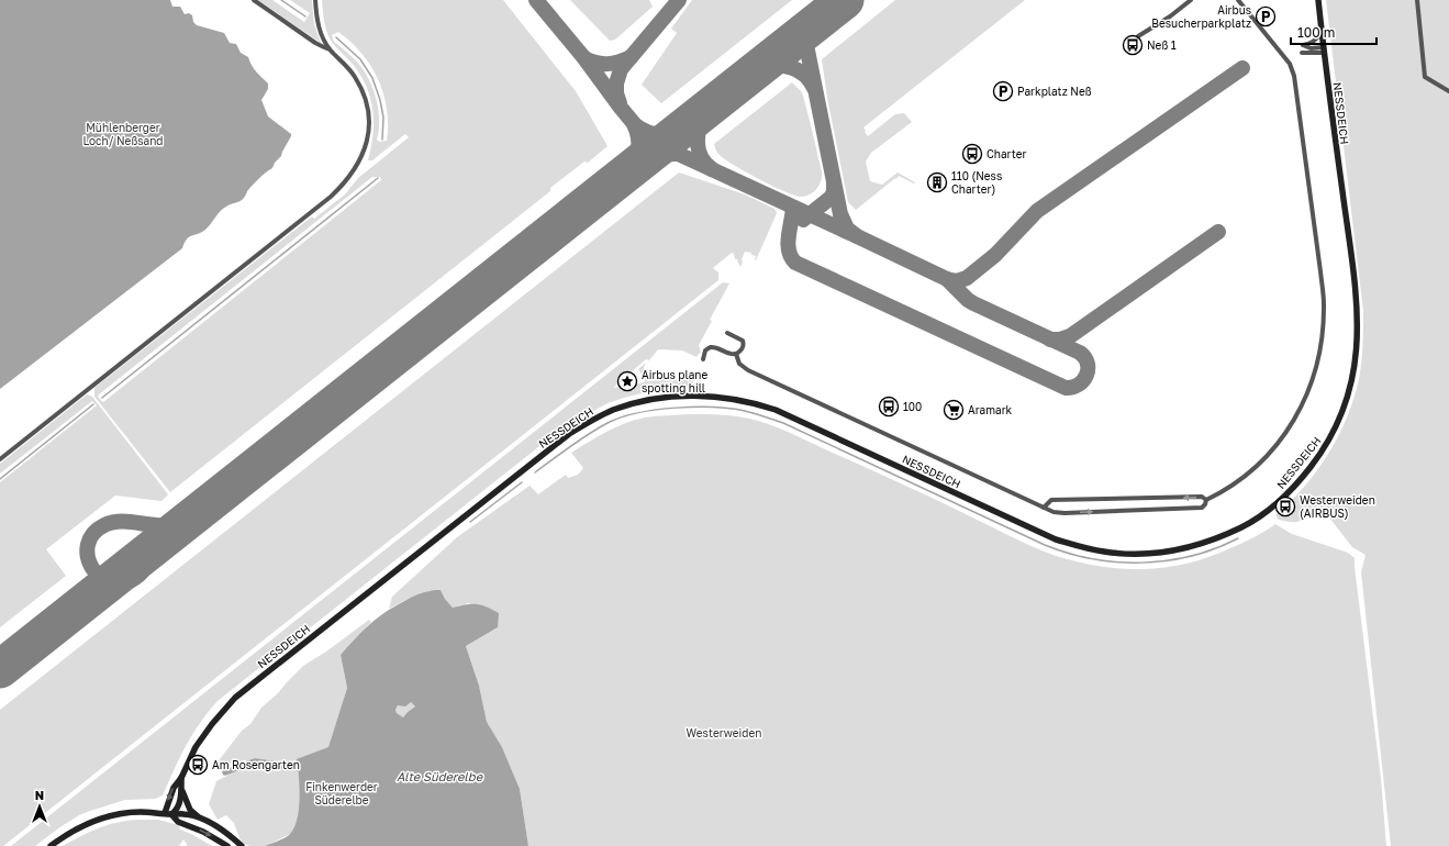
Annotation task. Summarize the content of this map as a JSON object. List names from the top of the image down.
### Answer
{
  "streets": {
    "street": ["NESSDEICH"]
  },
  "water": ["Alte Süderelbe"],
  "parks": ["Mühlenberger Loch/ Neßsand", "Westerweiden", "Finkenwerder Süderelbe"],
  "places": {
    "parking": ["Airbus Besucherparkplatz", "Parkplatz Neß"],
    "bus stop": [
      "Neß 1",
      "Charter",
      "100",
      "Westerweiden (AIRBUS)",
      "Am Rosengarten"
    ],
    "building": ["110 (Ness Charter)"],
    "place": ["Airbus plane spotting hill"],
    "supermarket": ["Aramark"]
  },
  "scale_bar": "100 m",
  "north": "top"
}
